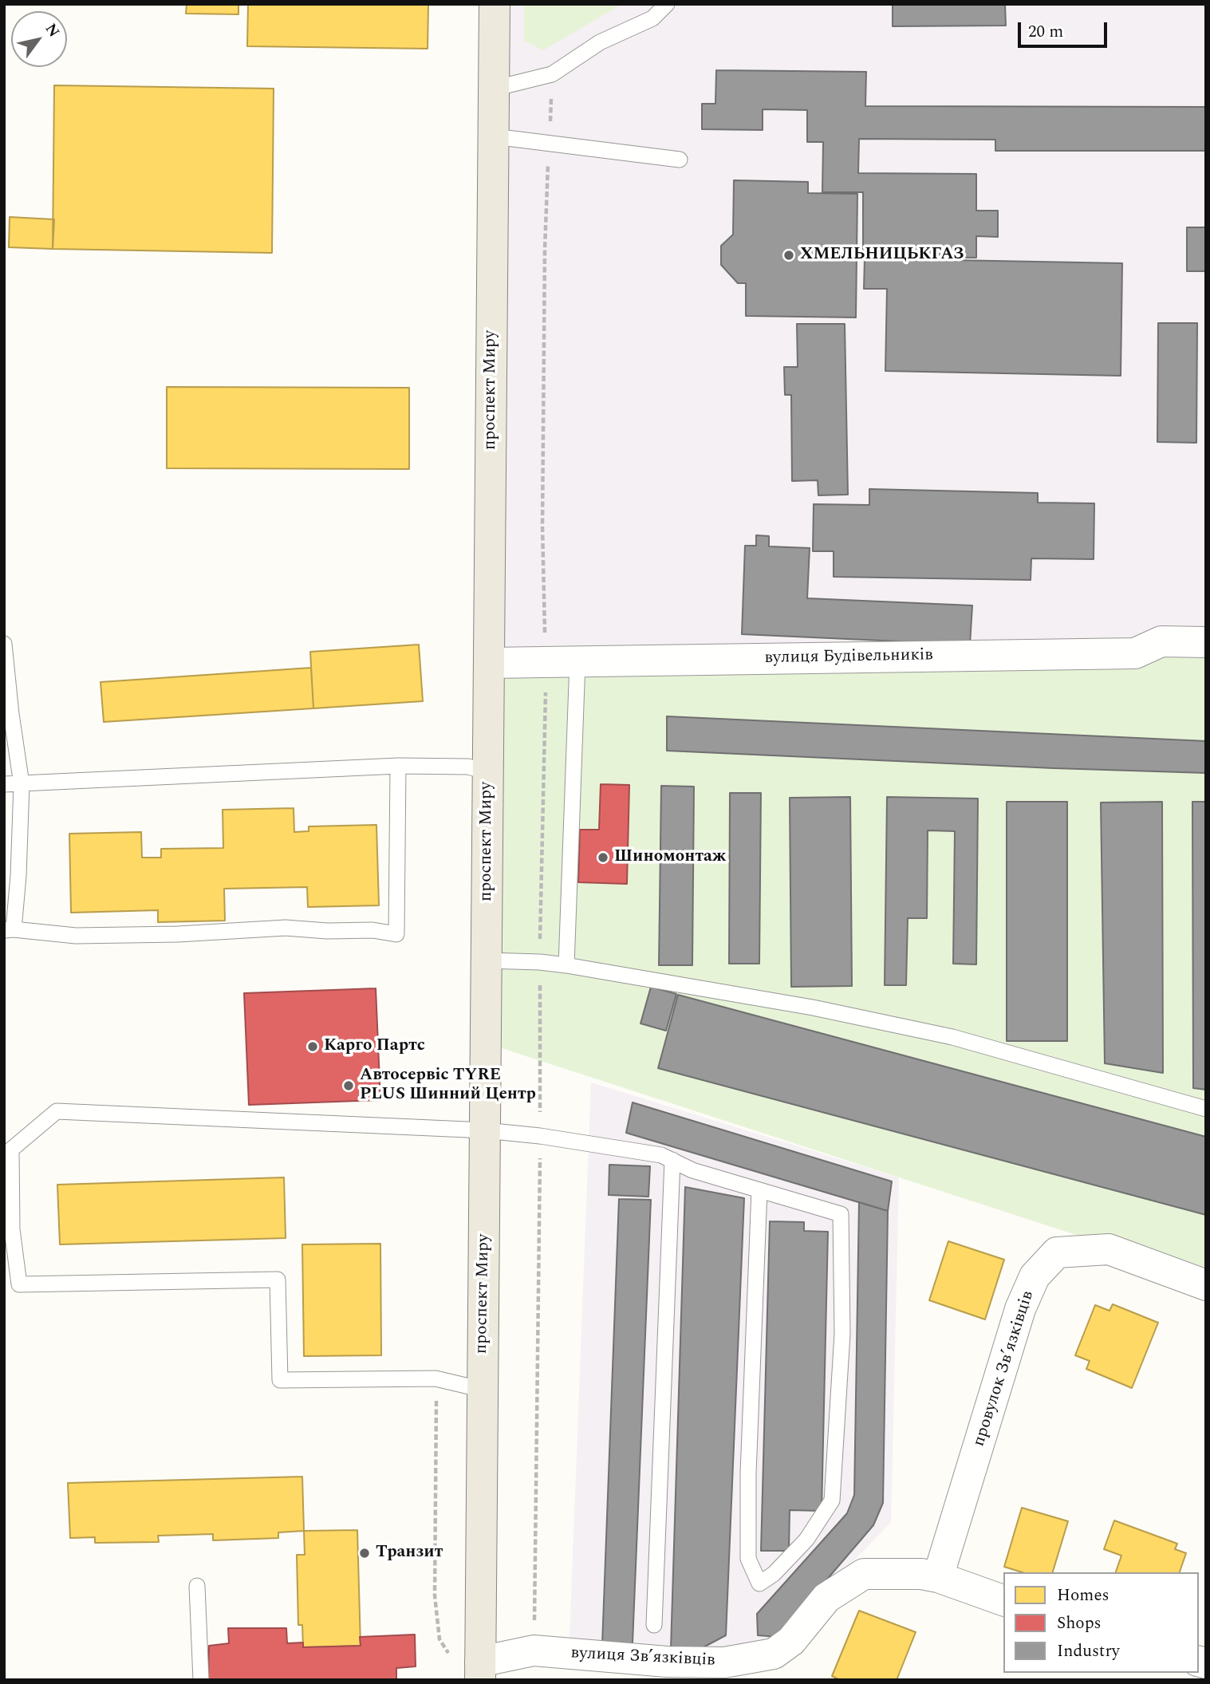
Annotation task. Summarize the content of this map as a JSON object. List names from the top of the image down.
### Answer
{
  "streets": {
    "main road": ["проспект Миру"],
    "street": ["вулиця Будівельників", "провулок Звʼязківців", "вулиця Звʼязківців"]
  },
  "crossings": [
    ["проспект Миру", "вулиця Будівельників"],
    ["проспект Миру", "вулиця Звʼязківців"],
    ["провулок Звʼязківців", "вулиця Звʼязківців"]
  ],
  "places": [
    "ХМЕЛЬНИЦЬКГАЗ",
    "Шиномонтаж",
    "Карго Партс",
    "Автосервіс TYRE PLUS Шинний Центр",
    "Транзит"
  ],
  "legend": ["Homes", "Shops", "Industry"],
  "scale_bar": "20 m",
  "north": "top right"
}
